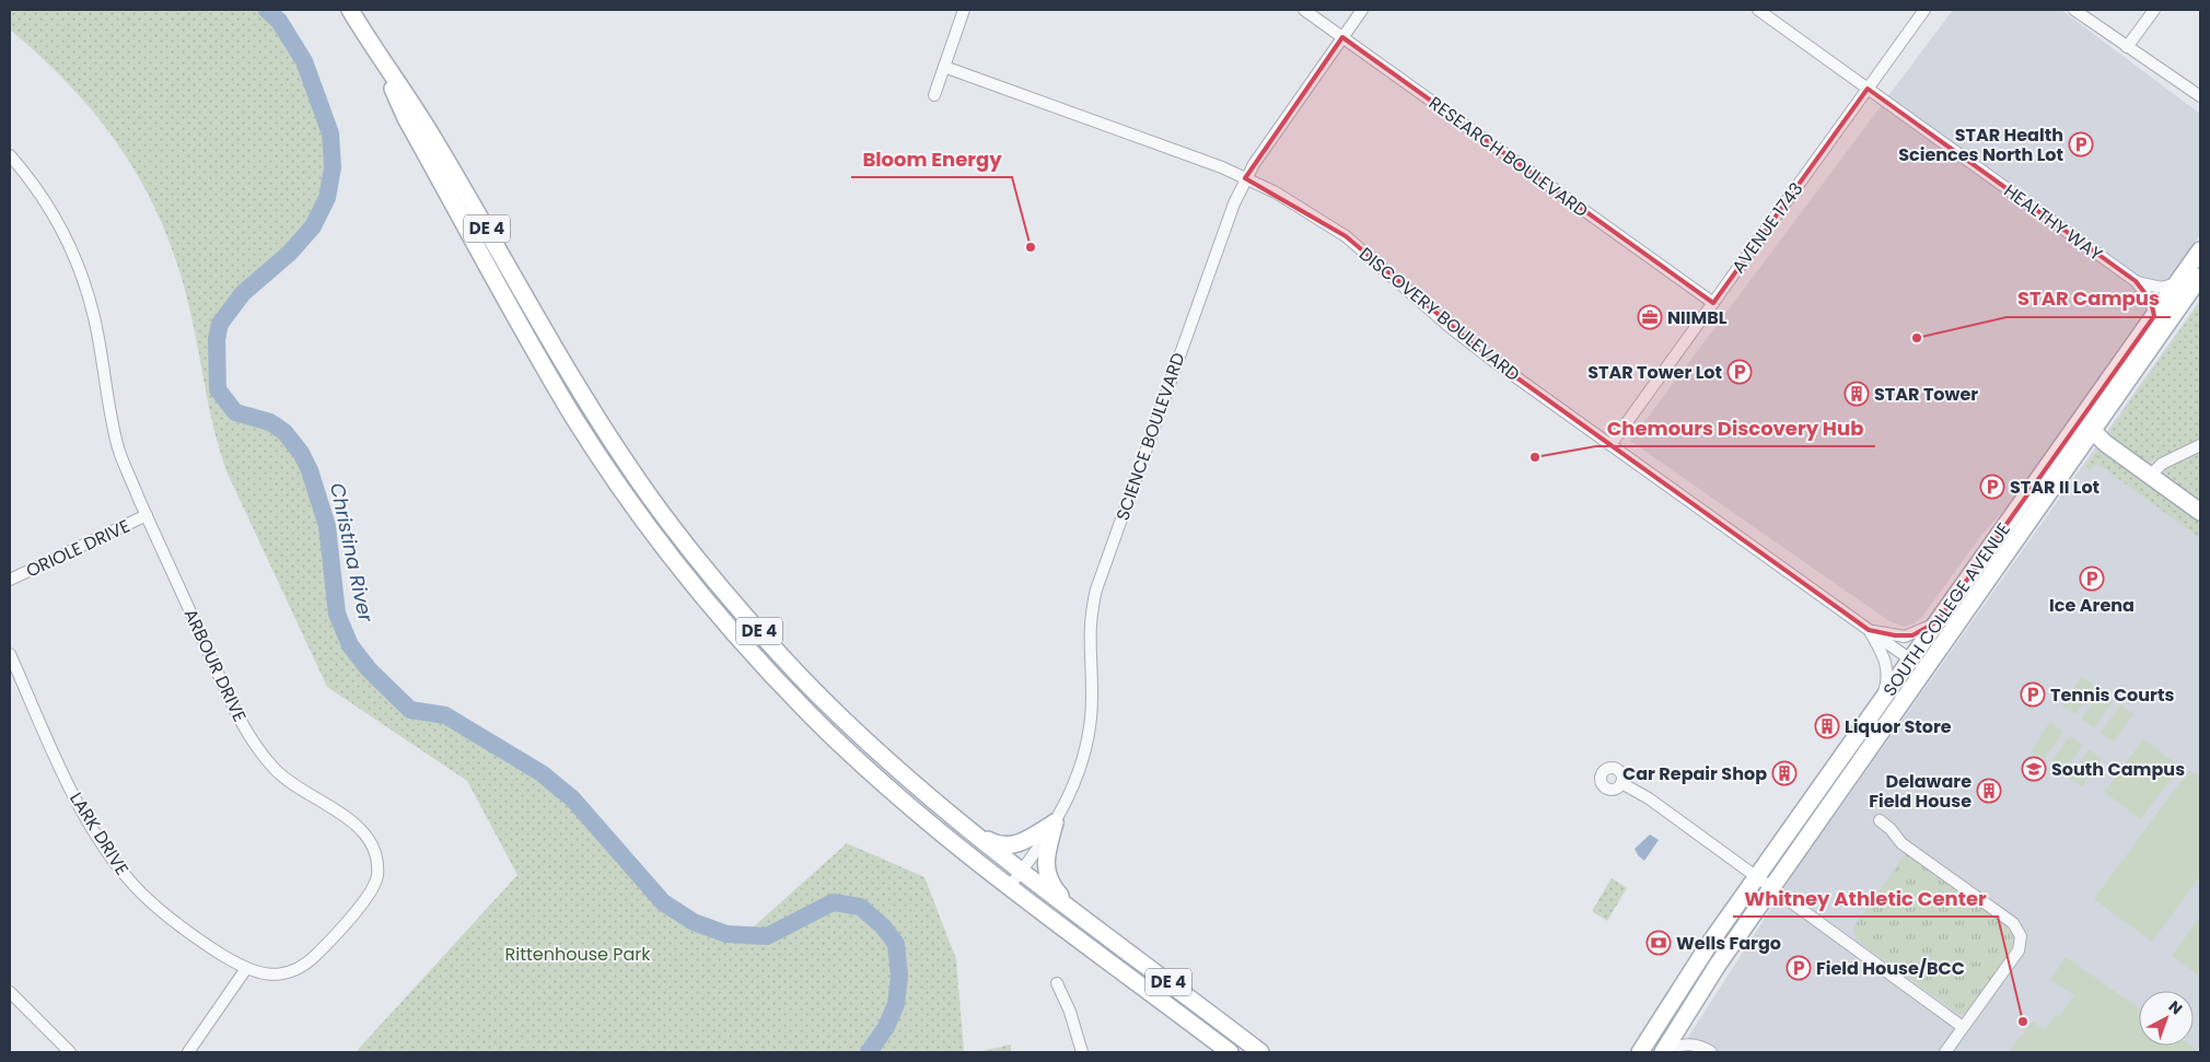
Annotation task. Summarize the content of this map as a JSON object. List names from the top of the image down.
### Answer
{
  "streets": {
    "main road": ["DE 4", "SOUTH COLLEGE AVENUE"],
    "street": [
      "RESEARCH BOULEVARD",
      "HEALTHY WAY",
      "AVENUE 1743",
      "DISCOVERY BOULEVARD",
      "SCIENCE BOULEVARD",
      "ORIOLE DRIVE",
      "ARBOUR DRIVE",
      "LARK DRIVE"
    ]
  },
  "crossings": [
    ["RESEARCH BOULEVARD", "AVENUE 1743"],
    ["RESEARCH BOULEVARD", "SCIENCE BOULEVARD"],
    ["HEALTHY WAY", "AVENUE 1743"],
    ["HEALTHY WAY", "SOUTH COLLEGE AVENUE"],
    ["AVENUE 1743", "DISCOVERY BOULEVARD"],
    ["DE 4", "SCIENCE BOULEVARD"],
    ["DISCOVERY BOULEVARD", "SCIENCE BOULEVARD"],
    ["DISCOVERY BOULEVARD", "SOUTH COLLEGE AVENUE"],
    ["ORIOLE DRIVE", "ARBOUR DRIVE"],
    ["ARBOUR DRIVE", "LARK DRIVE"]
  ],
  "water": ["Christina River"],
  "parks": ["Rittenhouse Park"],
  "places": {
    "parking": [
      "STAR Health Sciences North Lot",
      "STAR Tower Lot",
      "STAR II Lot",
      "Ice Arena",
      "Tennis Courts",
      "Field House/BCC"
    ],
    "other": [
      "Bloom Energy",
      "STAR Campus",
      "Chemours Discovery Hub",
      "Whitney Athletic Center"
    ],
    "office": ["NIIMBL"],
    "building": [
      "STAR Tower",
      "Liquor Store",
      "Car Repair Shop",
      "Delaware Field House"
    ],
    "school or university": ["South Campus"],
    "bank": ["Wells Fargo"]
  },
  "north": "top right"
}
